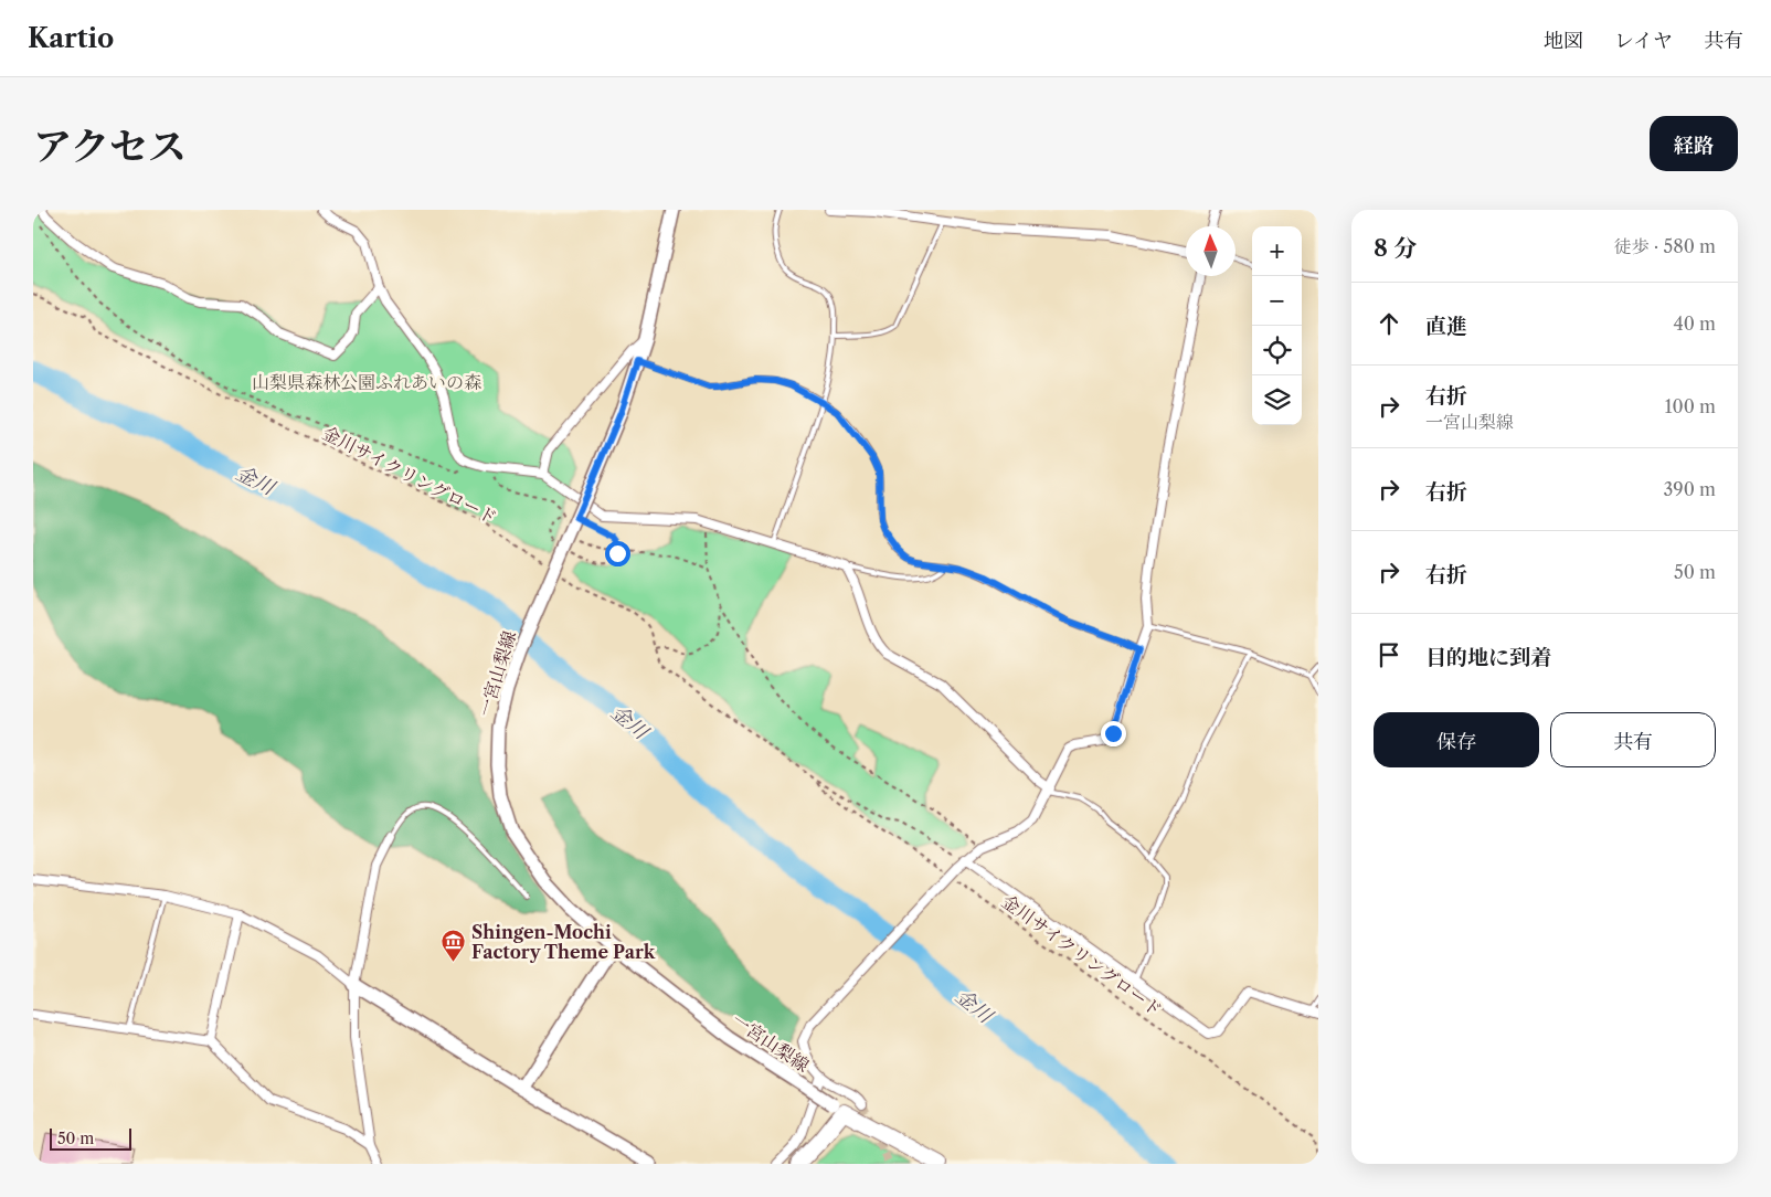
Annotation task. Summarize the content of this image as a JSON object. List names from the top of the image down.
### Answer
{
  "streets": {
    "main road": ["一宮山梨線"],
    "path": ["金川サイクリングロード"]
  },
  "water": ["金川"],
  "parks": ["山梨県森林公園ふれあいの森"],
  "places": {
    "museum": ["Shingen-Mochi Factory Theme Park"]
  },
  "scale_bar": "50 m",
  "north": "top",
  "page": {
    "header": "Kartio",
    "nav": ["地図", "レイヤ", "共有"],
    "title": "アクセス",
    "buttons": [
      "経路",
      ["保存", "共有"]
    ],
    "heading": ["8 分", "徒歩 · 580 m"],
    "map_buttons": ["+", "−"],
    "list": [
      ["直進", "40 m"],
      ["右折", "一宮山梨線", "100 m"],
      ["右折", "390 m"],
      ["右折", "50 m"],
      "目的地に到着"
    ],
    "scale": "50 m"
  }
}
